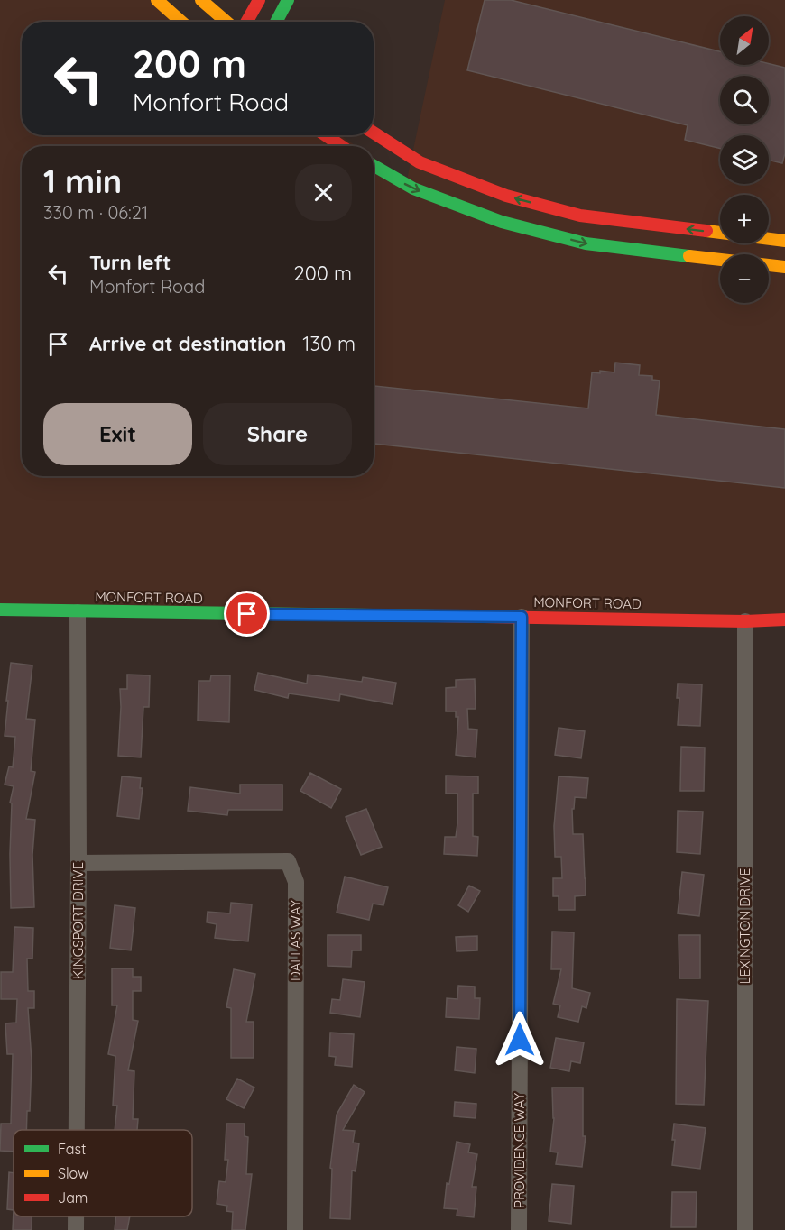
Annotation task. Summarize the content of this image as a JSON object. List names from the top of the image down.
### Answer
{
  "streets": {
    "main road": ["MONFORT ROAD"],
    "street": [
      "KINGSPORT DRIVE",
      "LEXINGTON DRIVE",
      "DALLAS WAY",
      "PROVIDENCE WAY"
    ]
  },
  "crossings": [
    ["MONFORT ROAD", "KINGSPORT DRIVE"],
    ["MONFORT ROAD", "LEXINGTON DRIVE"],
    ["MONFORT ROAD", "PROVIDENCE WAY"],
    ["KINGSPORT DRIVE", "DALLAS WAY"]
  ],
  "legend": ["Fast", "Slow", "Jam"],
  "north": "top right",
  "page": {
    "map_buttons": ["+", "−"],
    "turn": ["200 m", "Monfort Road"],
    "heading": ["1 min", "330 m · 06:21"],
    "list": [
      {
        "name": "Turn left",
        "note": "Monfort Road",
        "value": "200 m"
      },
      {
        "name": "Arrive at destination",
        "value": "130 m"
      }
    ],
    "buttons": ["Exit", "Share"]
  }
}
